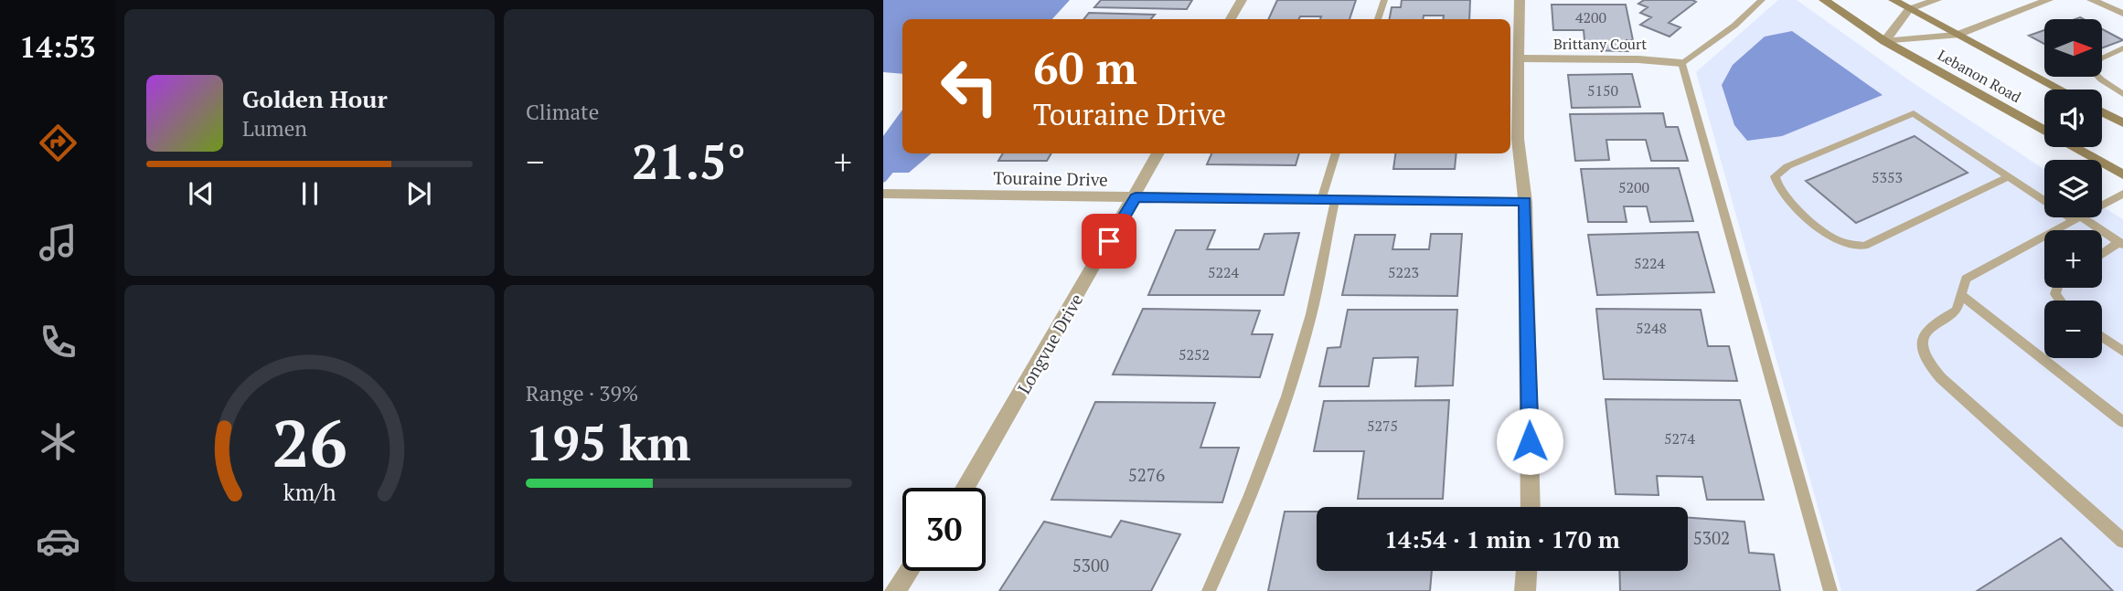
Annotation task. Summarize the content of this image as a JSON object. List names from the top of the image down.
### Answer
{
  "streets": {
    "main road": ["Lebanon Road"],
    "street": ["Brittany Court", "Touraine Drive", "Longvue Drive"]
  },
  "crossings": [
    ["Touraine Drive", "Longvue Drive"]
  ],
  "house_numbers": [
    "4200",
    "5150",
    "5353",
    "5200",
    "5224",
    "5224",
    "5223",
    "5248",
    "5252",
    "5275",
    "5274",
    "5276",
    "5302",
    "5300"
  ],
  "north": "right",
  "page": {
    "tabs": "14:53",
    "tile": [
      "Climate",
      ["Range · 39%", "195 km"]
    ],
    "map_buttons": ["+", "−"],
    "turn": ["60 m", "Touraine Drive"],
    "song": ["Golden Hour", "Lumen"],
    "heat": ["−", "21.5°", "+"],
    "limit": "30",
    "trip": "14:54 · 1 min · 170 m",
    "gauge": ["26", "km/h"]
  }
}
